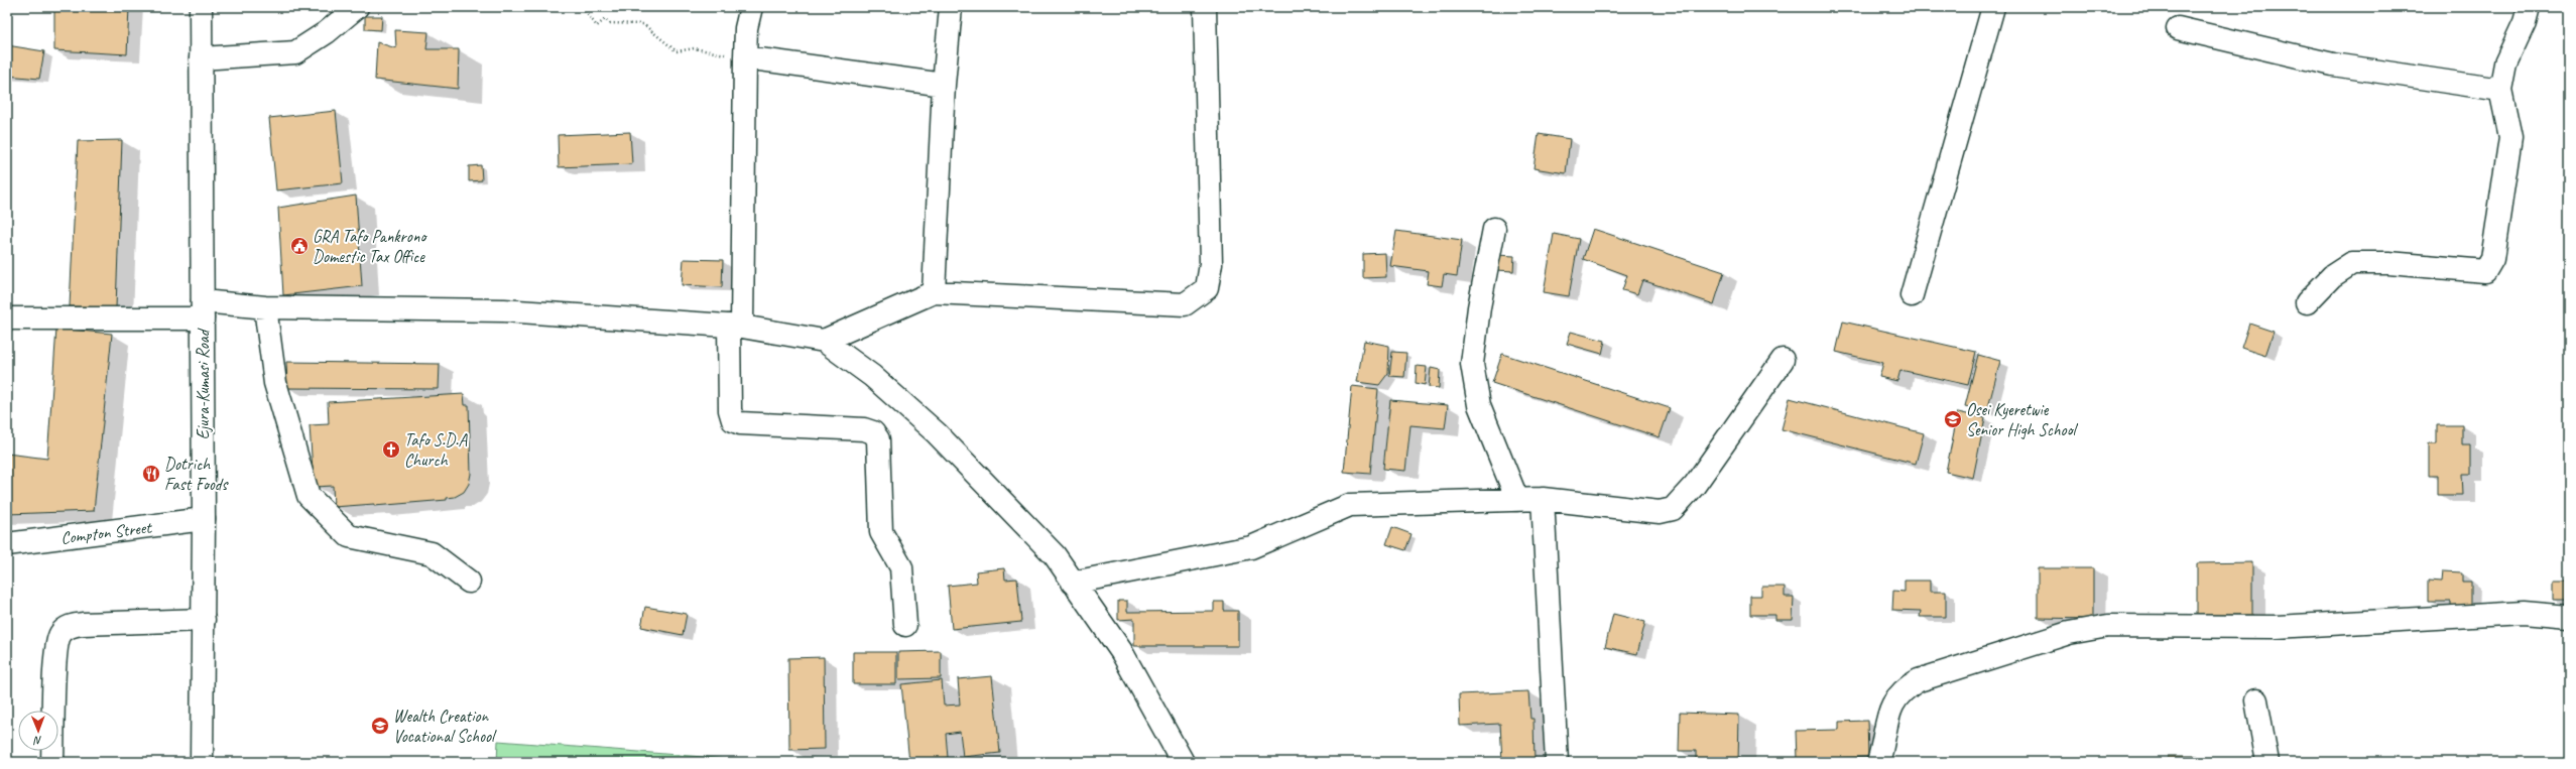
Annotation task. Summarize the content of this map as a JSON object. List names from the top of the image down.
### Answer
{
  "streets": {
    "street": ["Ejura-Kumasi Road", "Compton Street"]
  },
  "crossings": [
    ["Ejura-Kumasi Road", "Compton Street"]
  ],
  "places": {
    "public building": ["GRA Tafo Pankrono Domestic Tax Office"],
    "school or university": ["Osei Kyeretwie Senior High School", "Wealth Creation Vocational School"],
    "church": ["Tafo S.D.A Church"],
    "restaurant": ["Dotrich Fast Foods"]
  },
  "north": "bottom"
}
